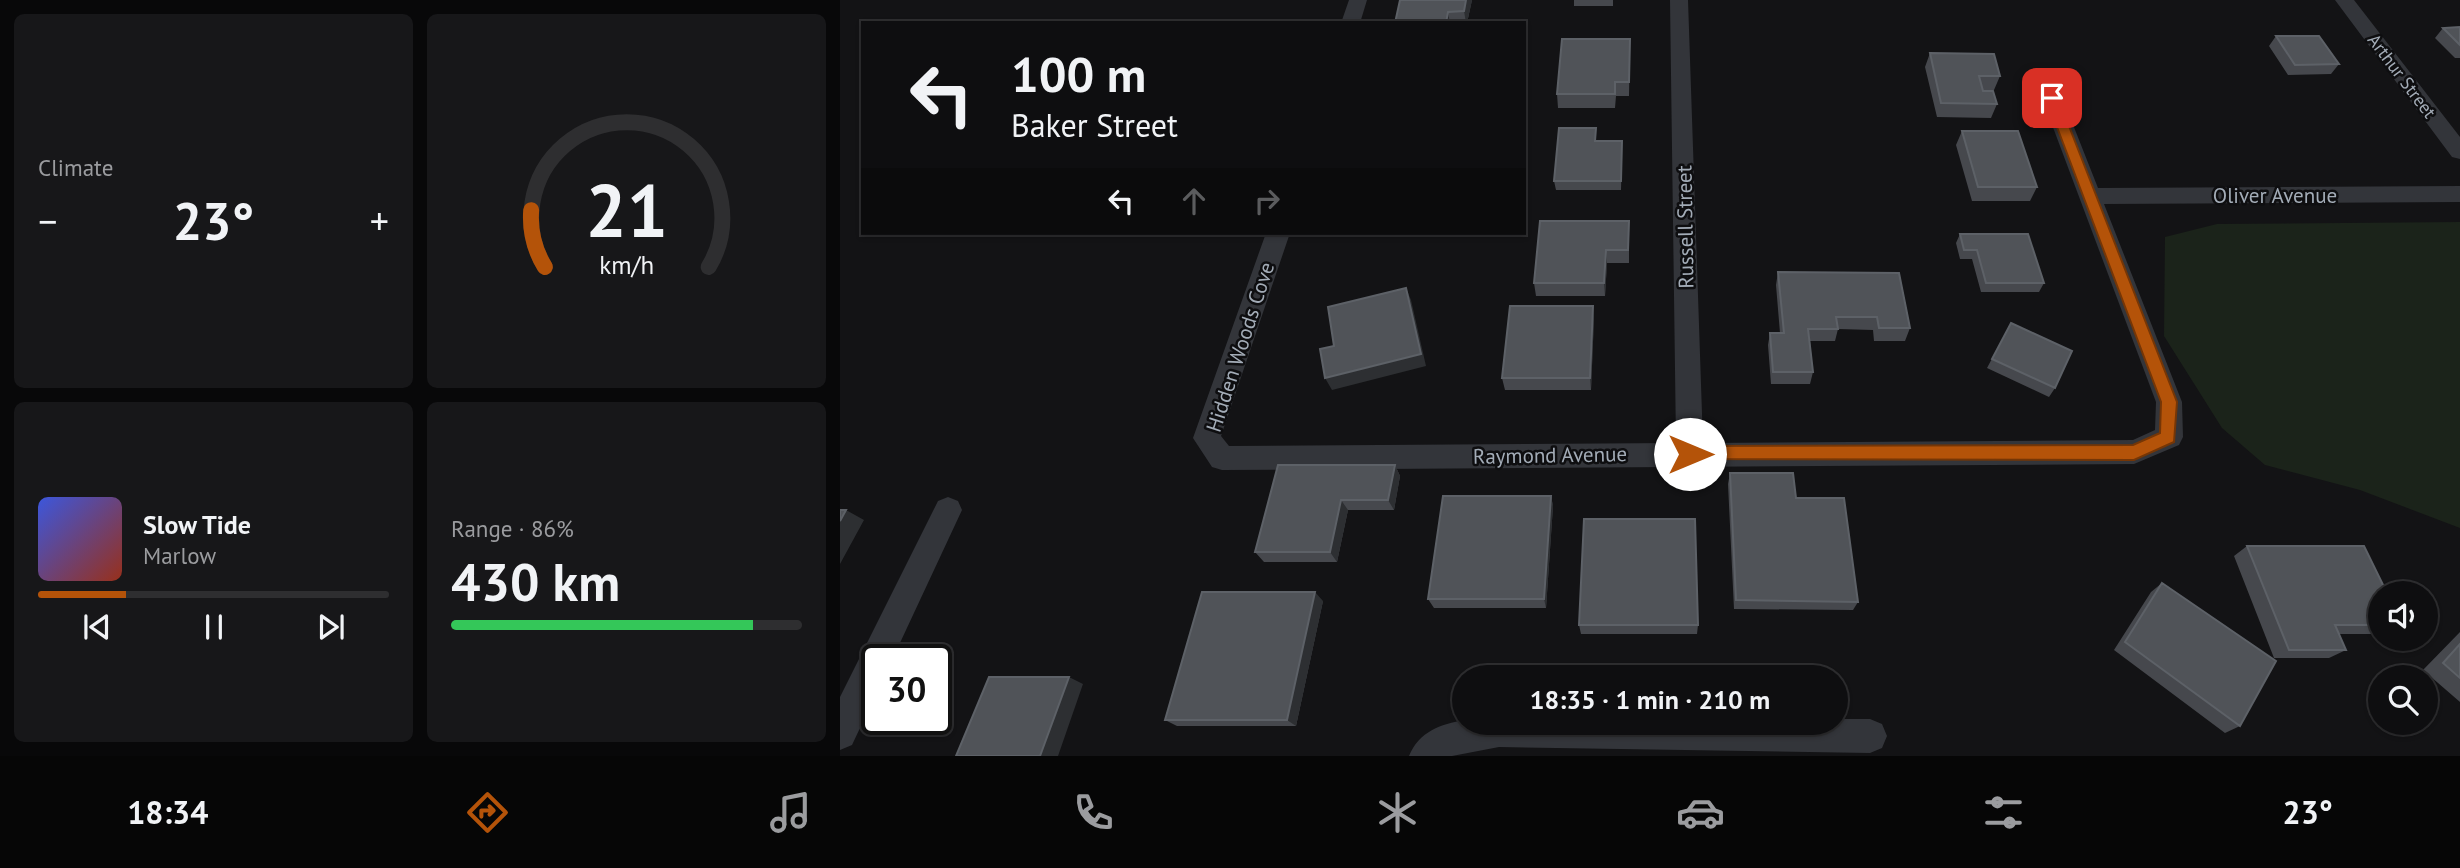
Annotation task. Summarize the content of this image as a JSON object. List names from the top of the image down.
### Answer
{
  "streets": {
    "street": [
      "Arthur Street",
      "Oliver Avenue",
      "Russell Street",
      "Hidden Woods Cove",
      "Raymond Avenue"
    ]
  },
  "crossings": [
    ["Oliver Avenue", "Raymond Avenue"],
    ["Russell Street", "Raymond Avenue"],
    ["Hidden Woods Cove", "Raymond Avenue"]
  ],
  "page": {
    "tile": [
      "Climate",
      ["Range · 86%", "430 km"]
    ],
    "turn": ["100 m", "Baker Street"],
    "heat": ["−", "23°", "+"],
    "song": ["Slow Tide", "Marlow"],
    "limit": "30",
    "trip": "18:35 · 1 min · 210 m",
    "tabs": ["18:34", "23°"],
    "gauge": ["21", "km/h"]
  }
}
